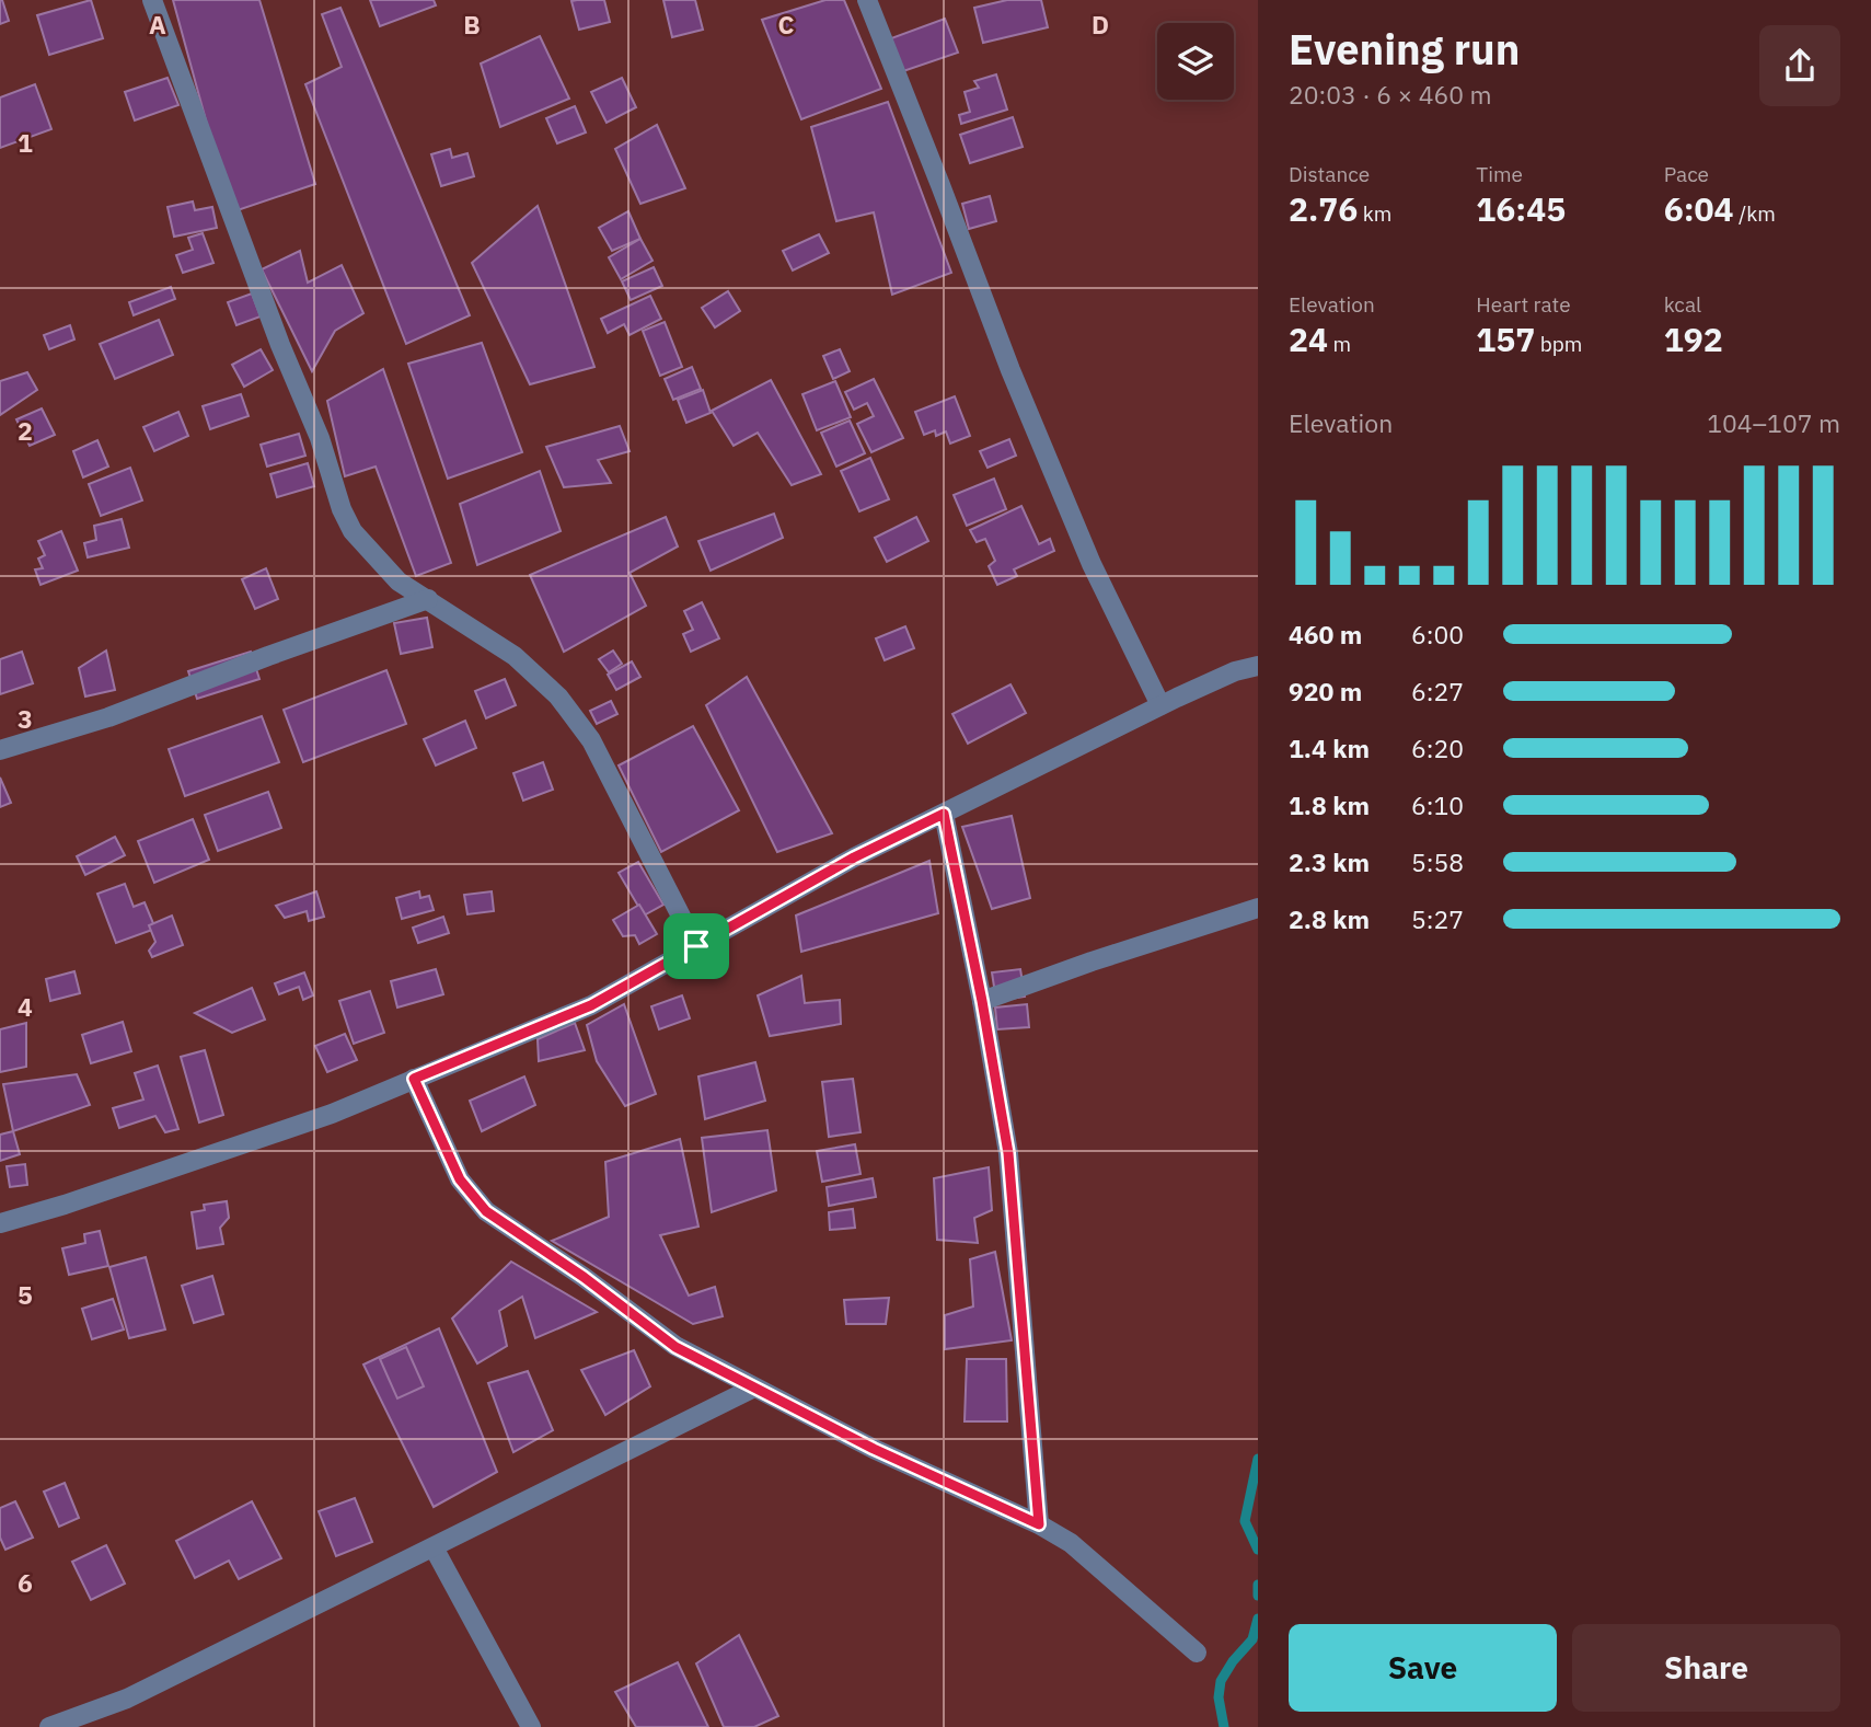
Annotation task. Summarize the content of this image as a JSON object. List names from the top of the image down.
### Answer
{
  "page": {
    "heading": ["Evening run", "20:03 · 6 × 460 m"],
    "stats": [
      ["Distance", "2.76 km"],
      ["Time", "16:45"],
      ["Pace", "6:04 /km"],
      ["Elevation", "24 m"],
      ["Heart rate", "157 bpm"],
      ["kcal", "192"]
    ],
    "chart": ["Elevation", "104–107 m"],
    "list": [
      {
        "name": "460 m",
        "note": "6:00"
      },
      {
        "name": "920 m",
        "note": "6:27"
      },
      {
        "name": "1.4 km",
        "note": "6:20"
      },
      {
        "name": "1.8 km",
        "note": "6:10"
      },
      {
        "name": "2.3 km",
        "note": "5:58"
      },
      {
        "name": "2.8 km",
        "note": "5:27"
      }
    ],
    "buttons": ["Save", "Share"]
  },
  "grid": {
    "columns": [
      "A",
      "B",
      "C",
      "D"
    ],
    "rows": [
      "1",
      "2",
      "3",
      "4",
      "5",
      "6"
    ]
  }
}
